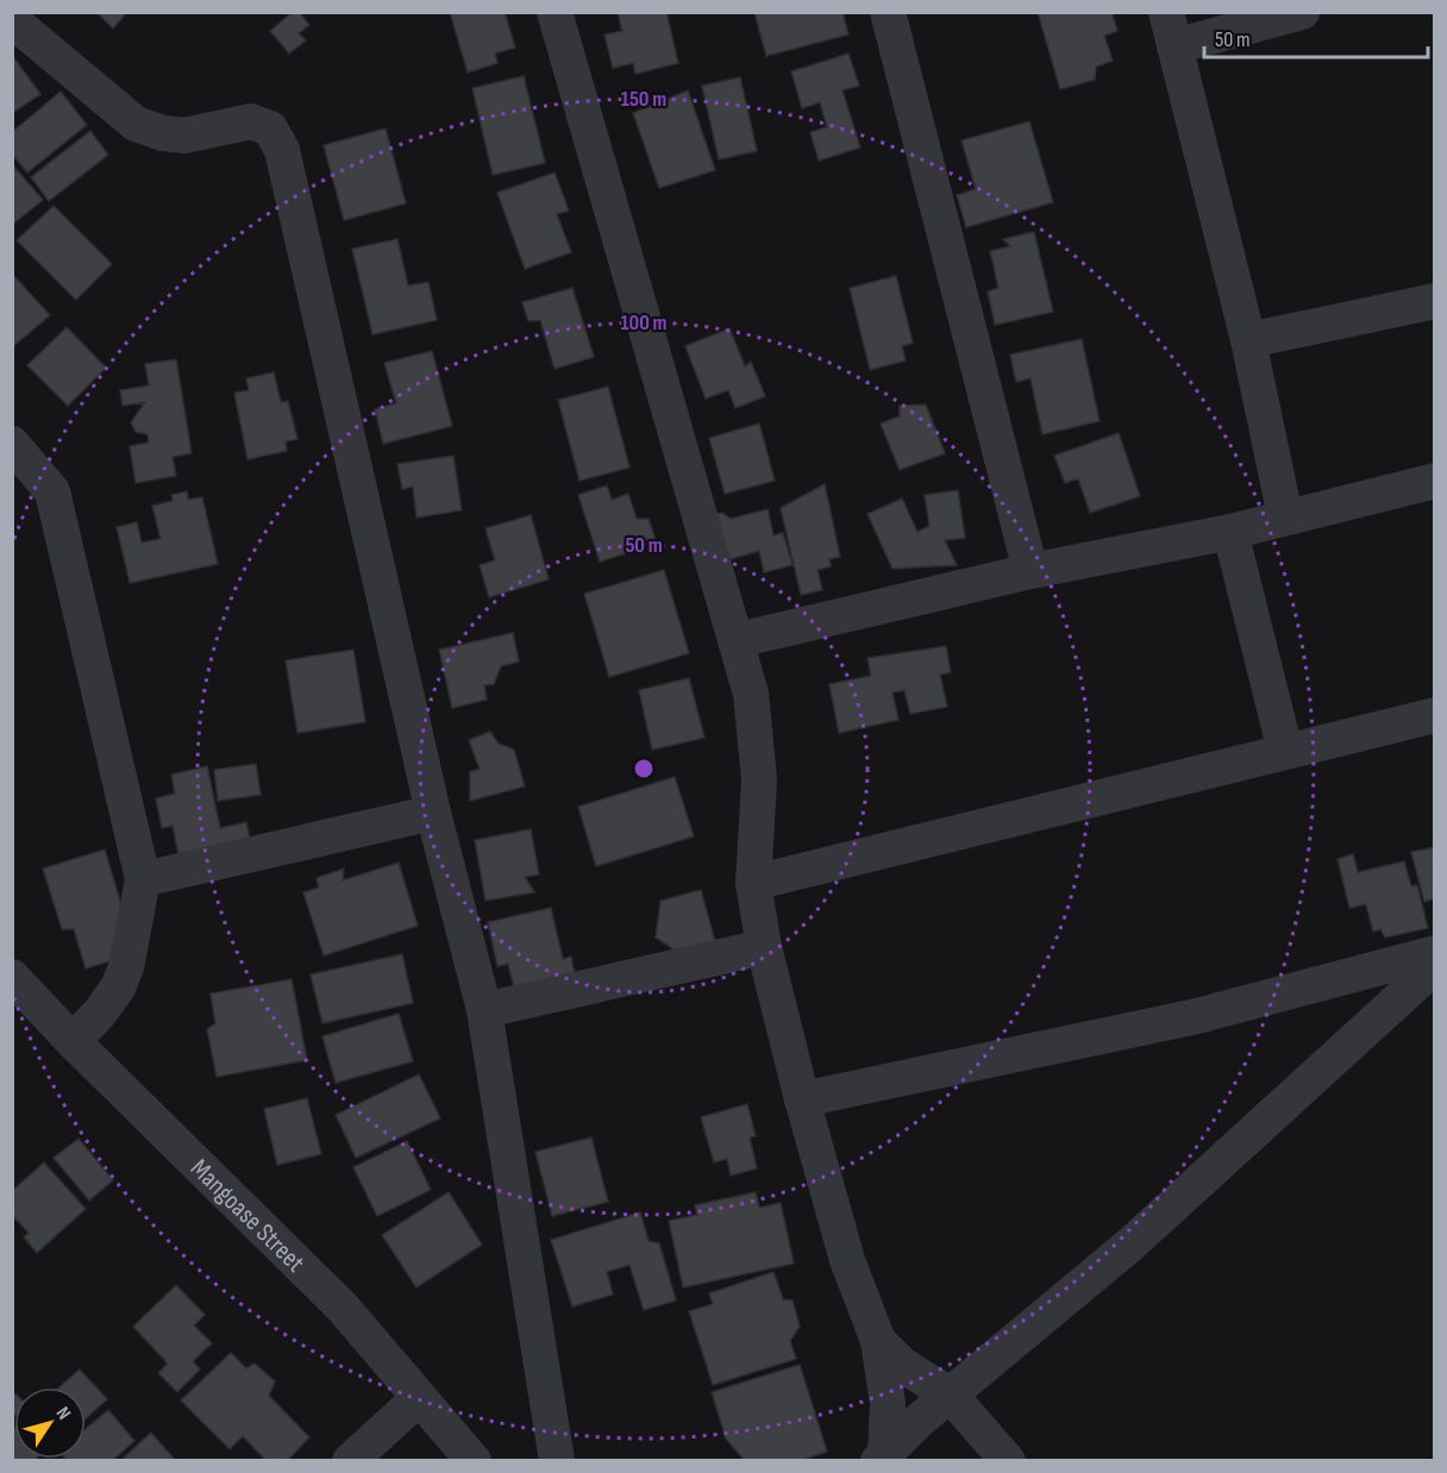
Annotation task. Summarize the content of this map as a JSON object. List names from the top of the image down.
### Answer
{
  "streets": {
    "street": ["Mangoase Street"]
  },
  "scale_bar": "50 m",
  "north": "top right",
  "rings": ["150 m", "100 m", "50 m"]
}
